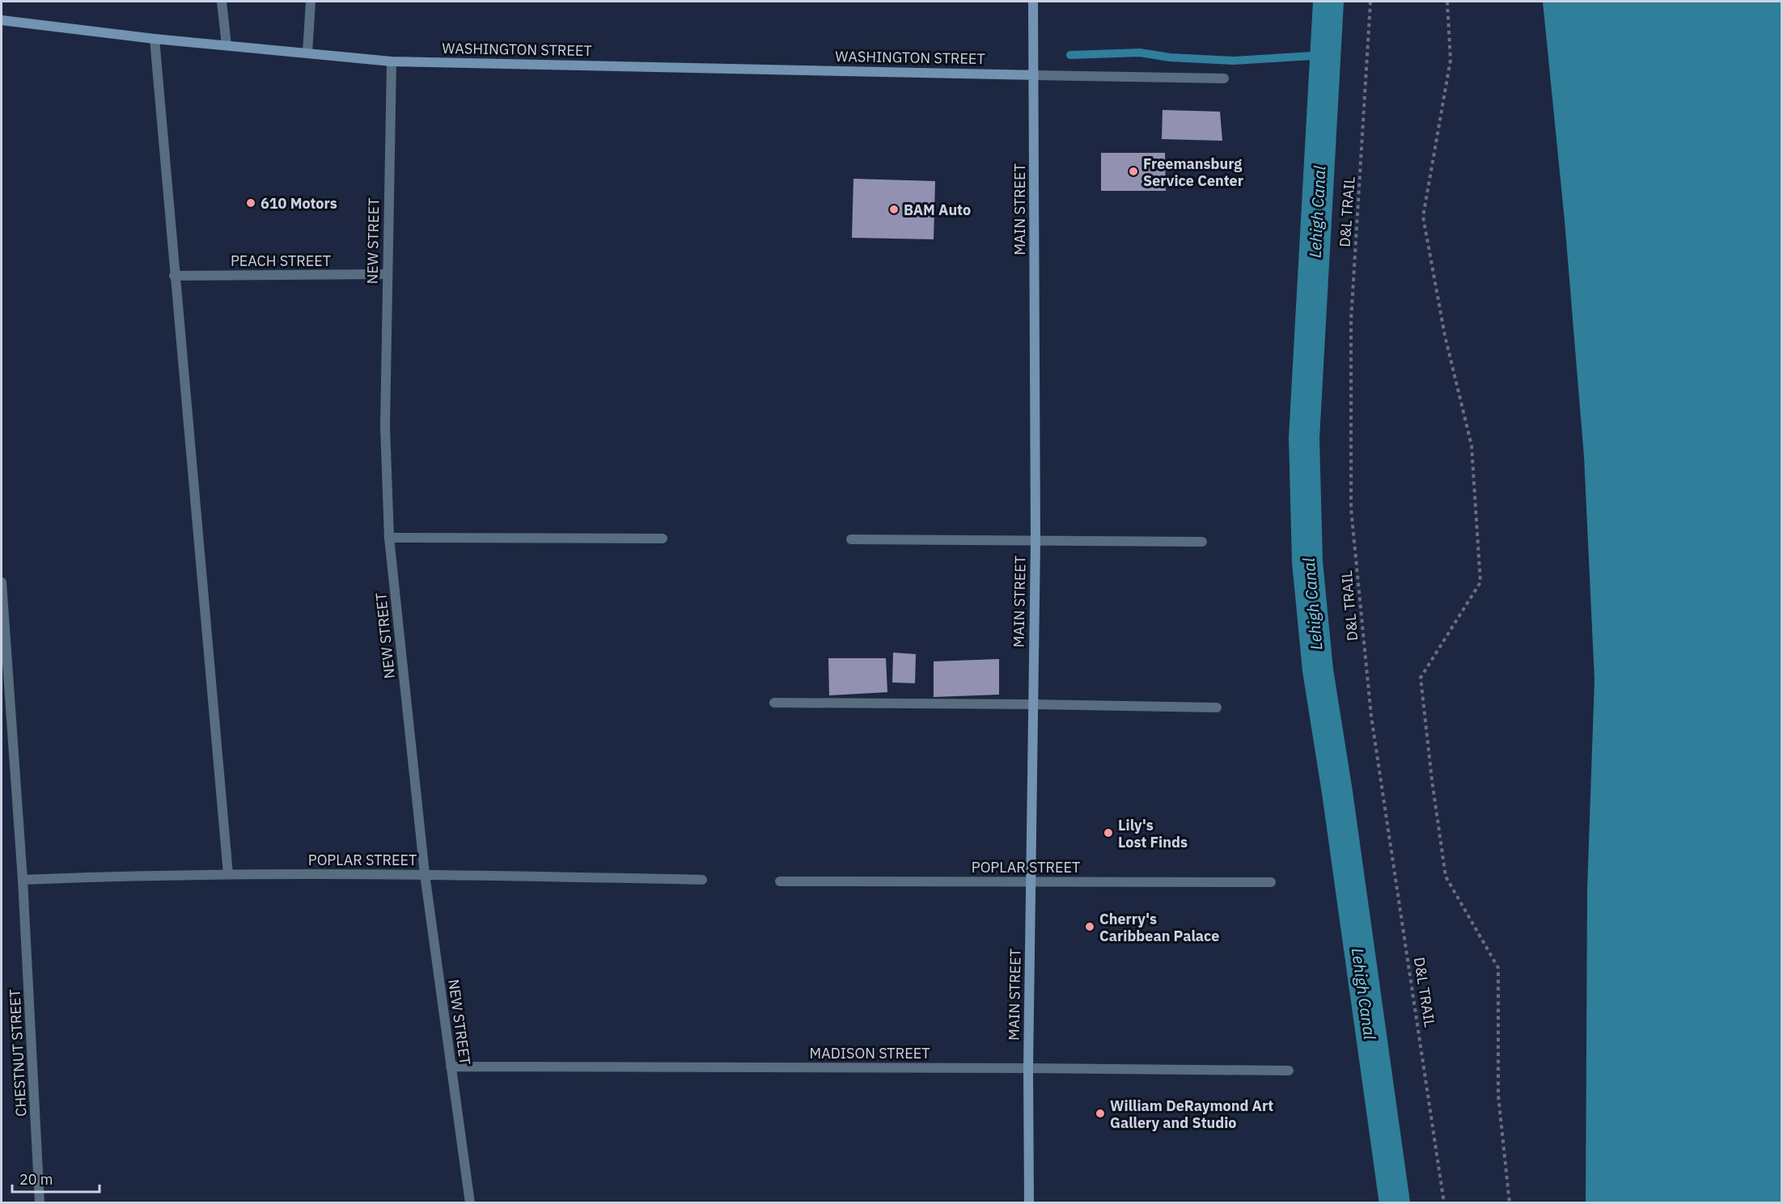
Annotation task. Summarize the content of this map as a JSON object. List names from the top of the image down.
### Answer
{
  "streets": {
    "street": [
      "WASHINGTON STREET",
      "MAIN STREET",
      "NEW STREET",
      "PEACH STREET",
      "POPLAR STREET",
      "CHESTNUT STREET",
      "MADISON STREET"
    ],
    "path": ["D&L TRAIL"]
  },
  "crossings": [
    ["WASHINGTON STREET", "MAIN STREET"],
    ["WASHINGTON STREET", "NEW STREET"],
    ["MAIN STREET", "POPLAR STREET"],
    ["MAIN STREET", "MADISON STREET"],
    ["NEW STREET", "PEACH STREET"],
    ["NEW STREET", "POPLAR STREET"],
    ["NEW STREET", "MADISON STREET"],
    ["POPLAR STREET", "CHESTNUT STREET"]
  ],
  "water": ["Lehigh Canal"],
  "places": [
    "Freemansburg Service Center",
    "610 Motors",
    "BAM Auto",
    "Lily's Lost Finds",
    "Cherry's Caribbean Palace",
    "William DeRaymond Art Gallery and Studio"
  ],
  "scale_bar": "20 m"
}
